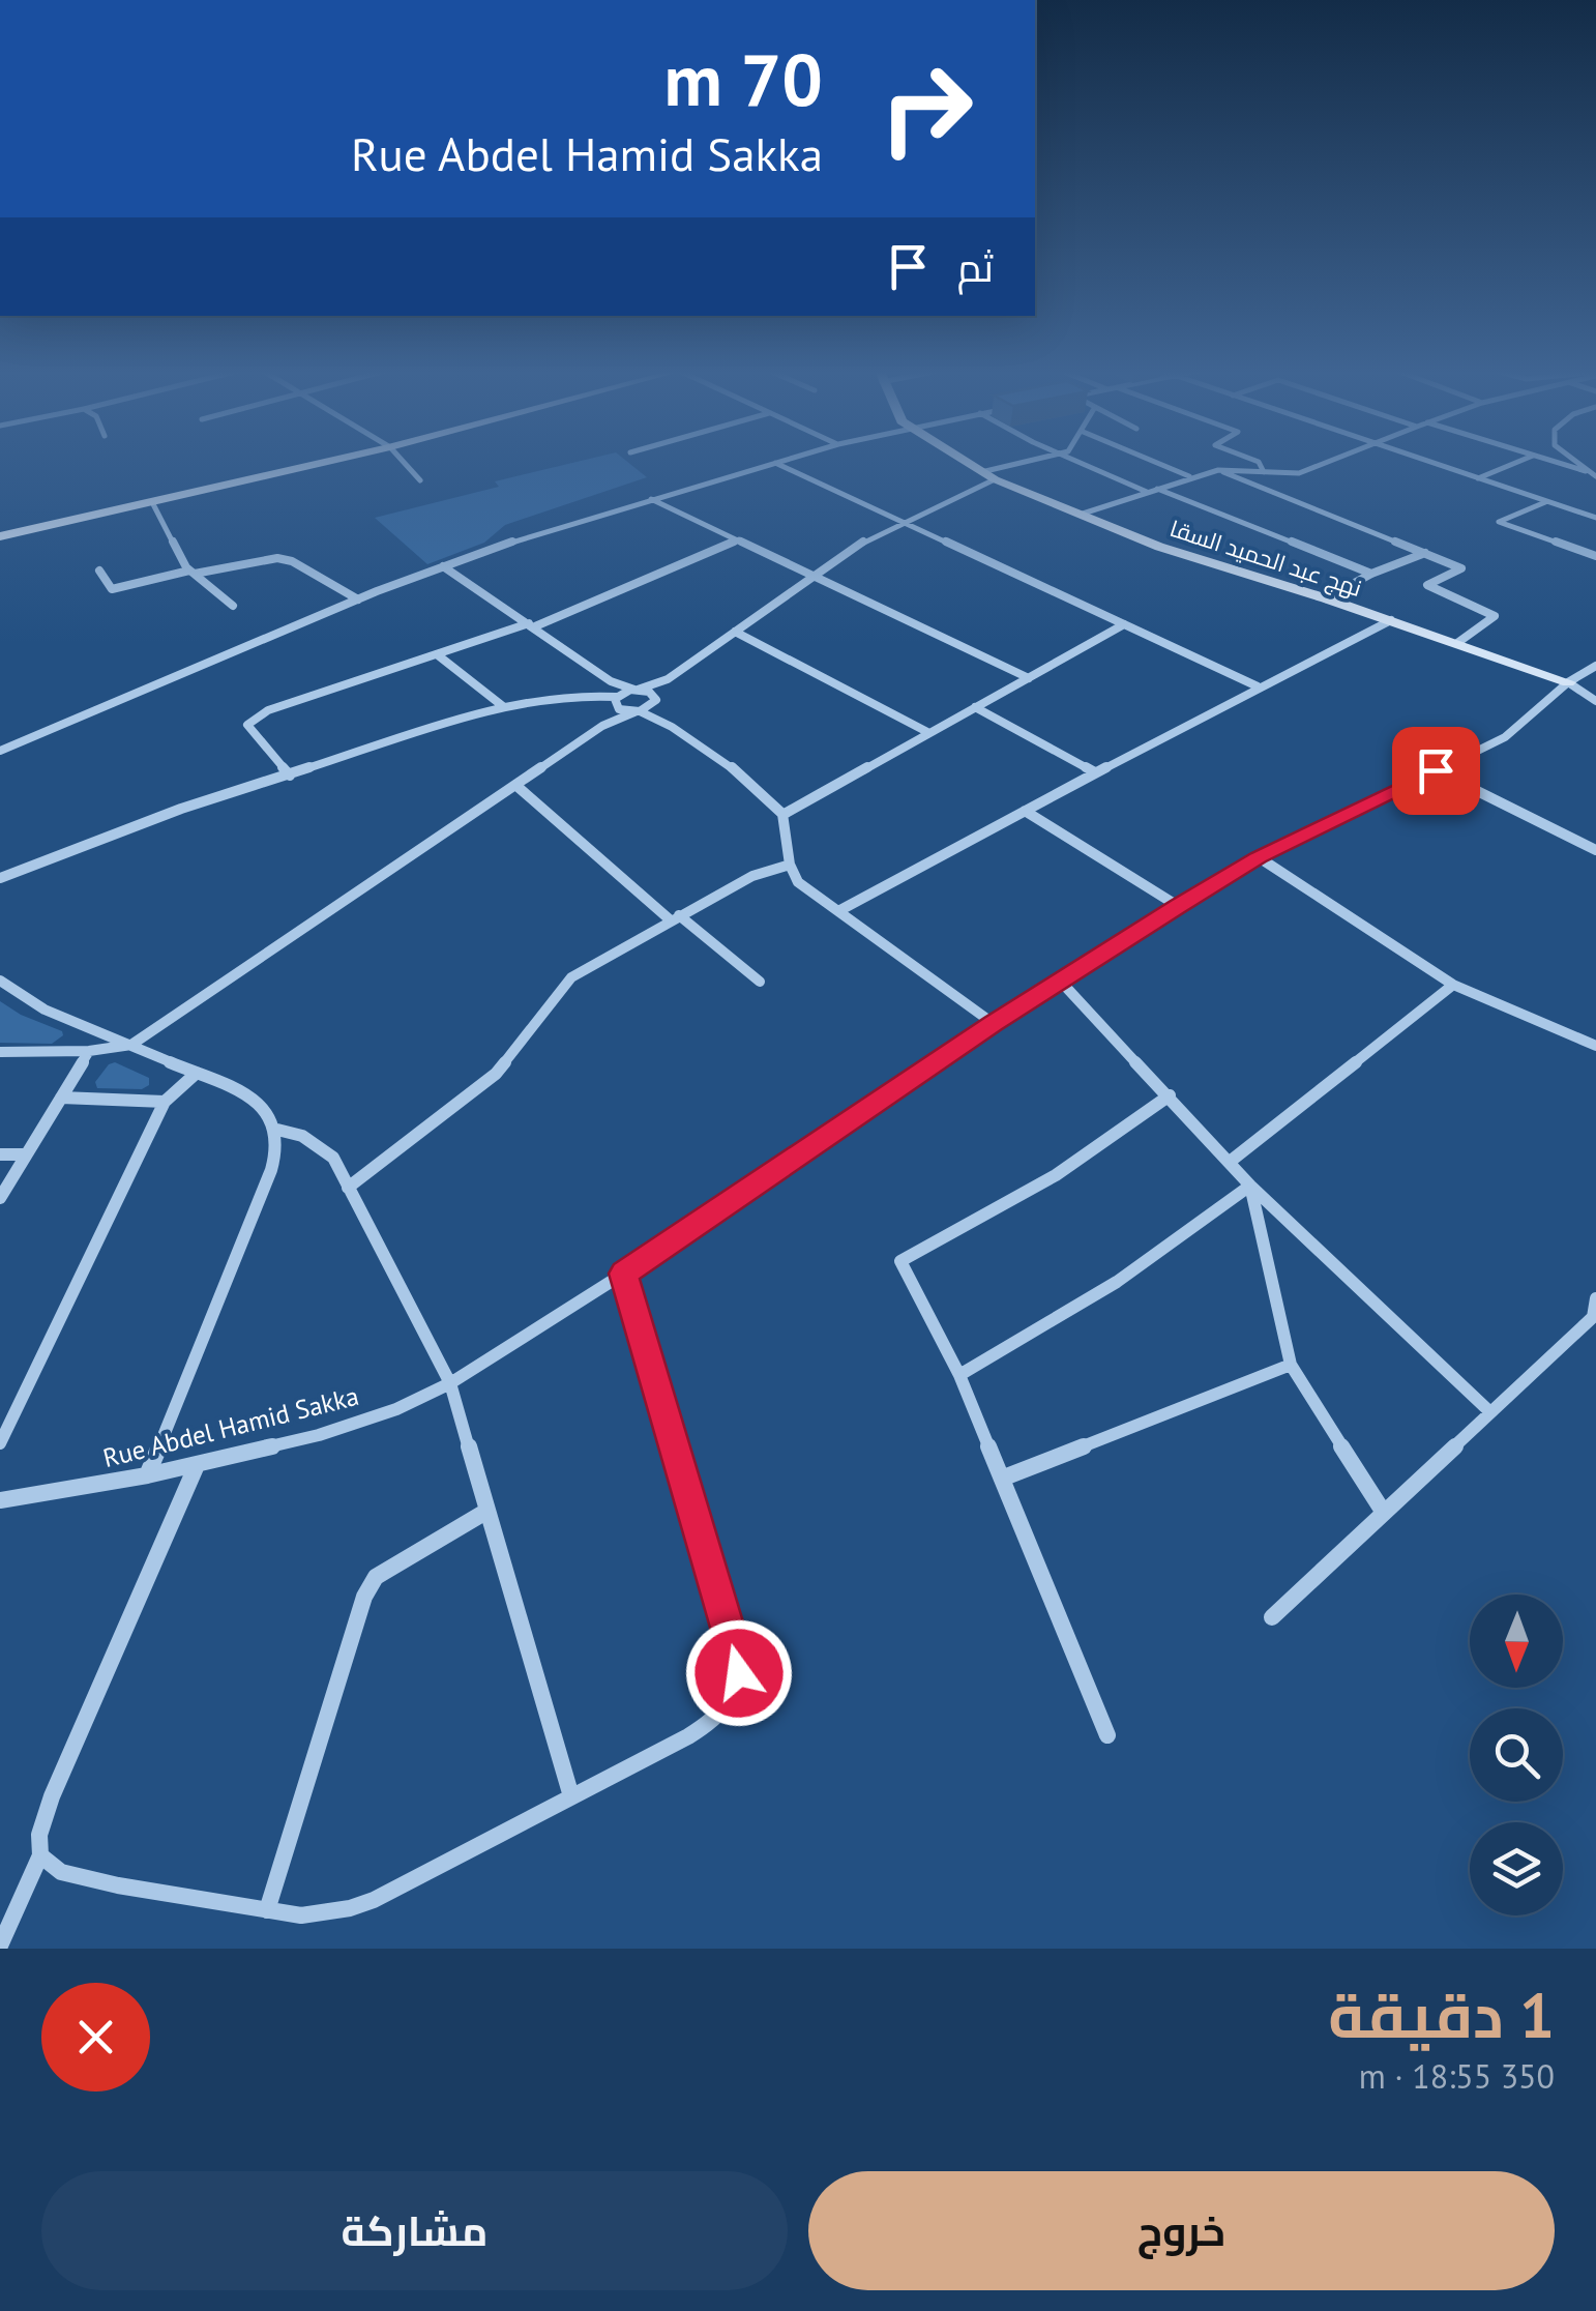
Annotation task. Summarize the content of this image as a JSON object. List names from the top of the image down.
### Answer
{
  "streets": {
    "street": ["نهج عبد الحميد السقا", "Rue Abdel Hamid Sakka"]
  },
  "crossings": [
    ["نهج عبد الحميد السقا", "Rue Abdel Hamid Sakka"]
  ],
  "north": "bottom",
  "page": {
    "turn": ["70 m", "Rue Abdel Hamid Sakka"],
    "then": "ثم",
    "heading": ["1 دقيقة", "350 m · 18:55"],
    "buttons": ["خروج", "مشاركة"]
  }
}
